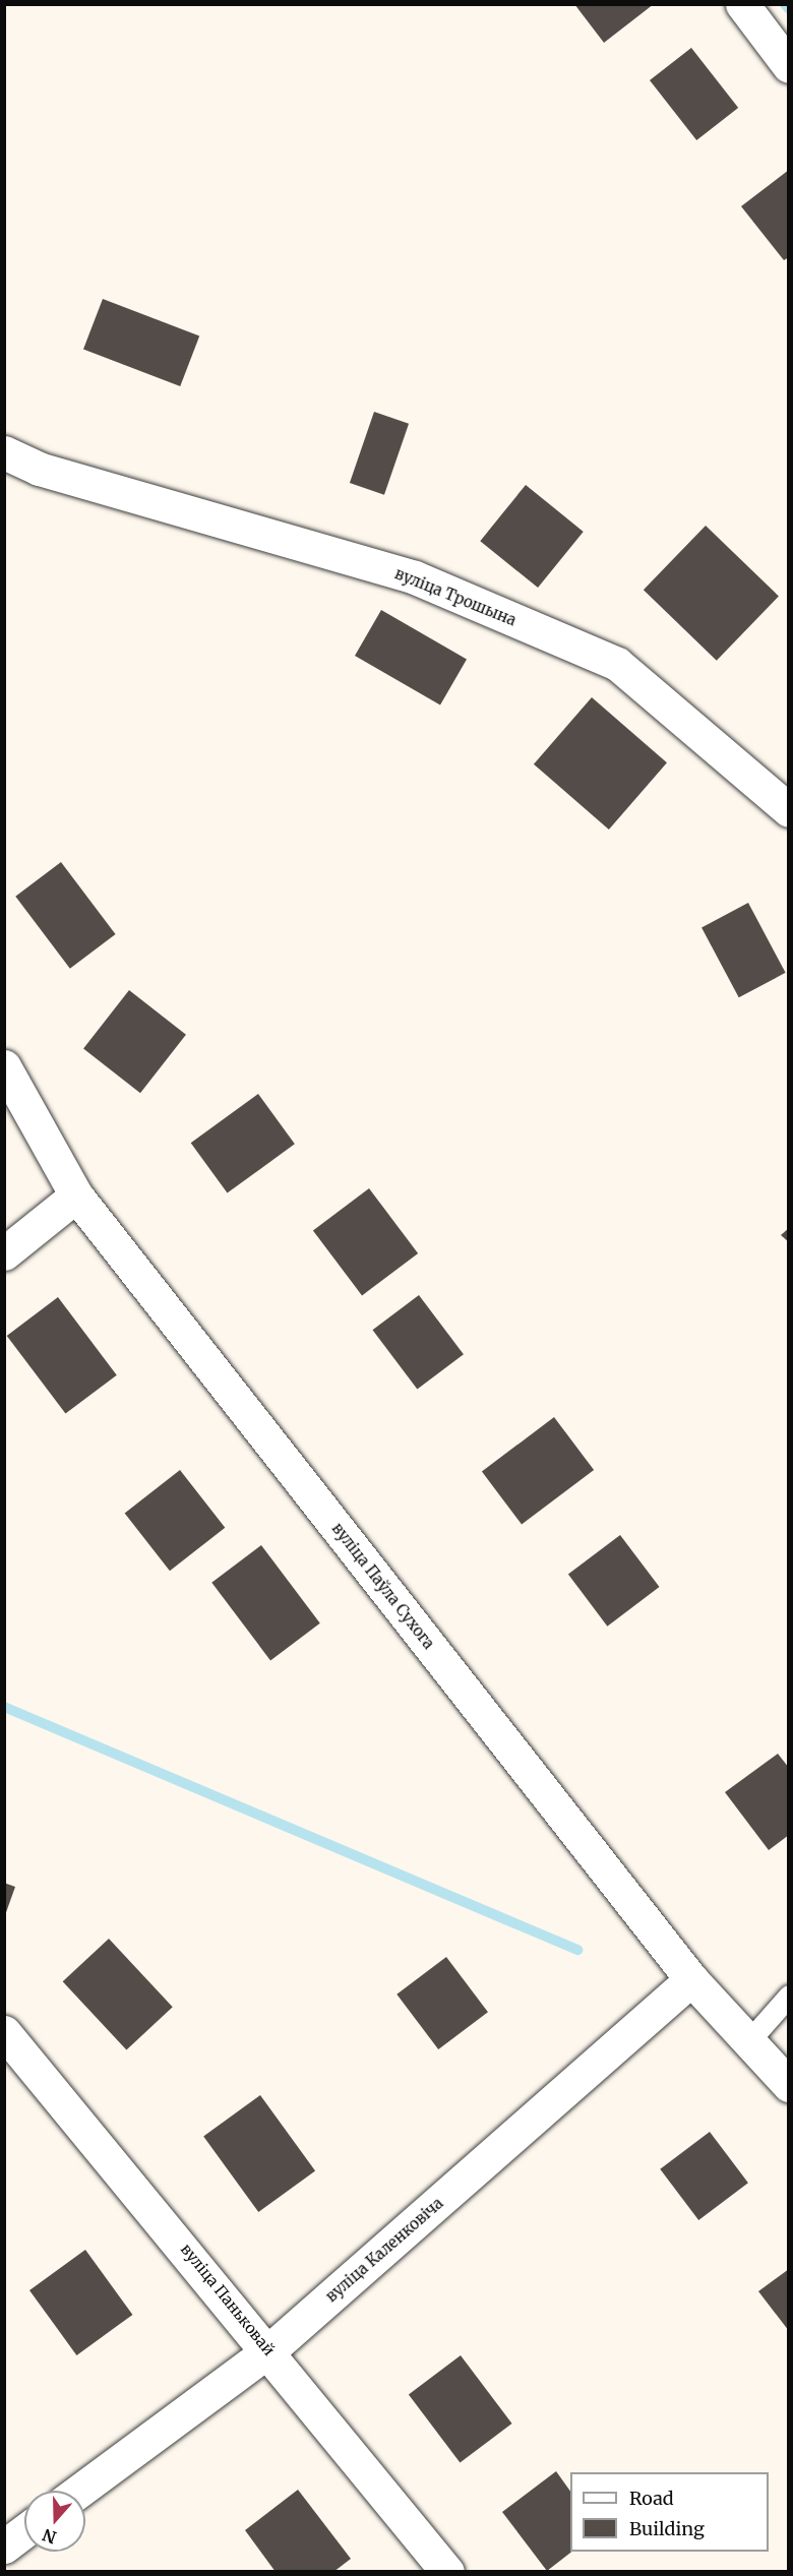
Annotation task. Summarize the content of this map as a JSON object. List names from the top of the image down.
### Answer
{
  "streets": {
    "street": [
      "вуліца Трошына",
      "вуліца Паўла Сухога",
      "вуліца Каленковіча",
      "вуліца Паньковай"
    ]
  },
  "crossings": [
    ["вуліца Паўла Сухога", "вуліца Каленковіча"],
    ["вуліца Каленковіча", "вуліца Паньковай"]
  ],
  "legend": ["Road", "Building"],
  "north": "bottom"
}
